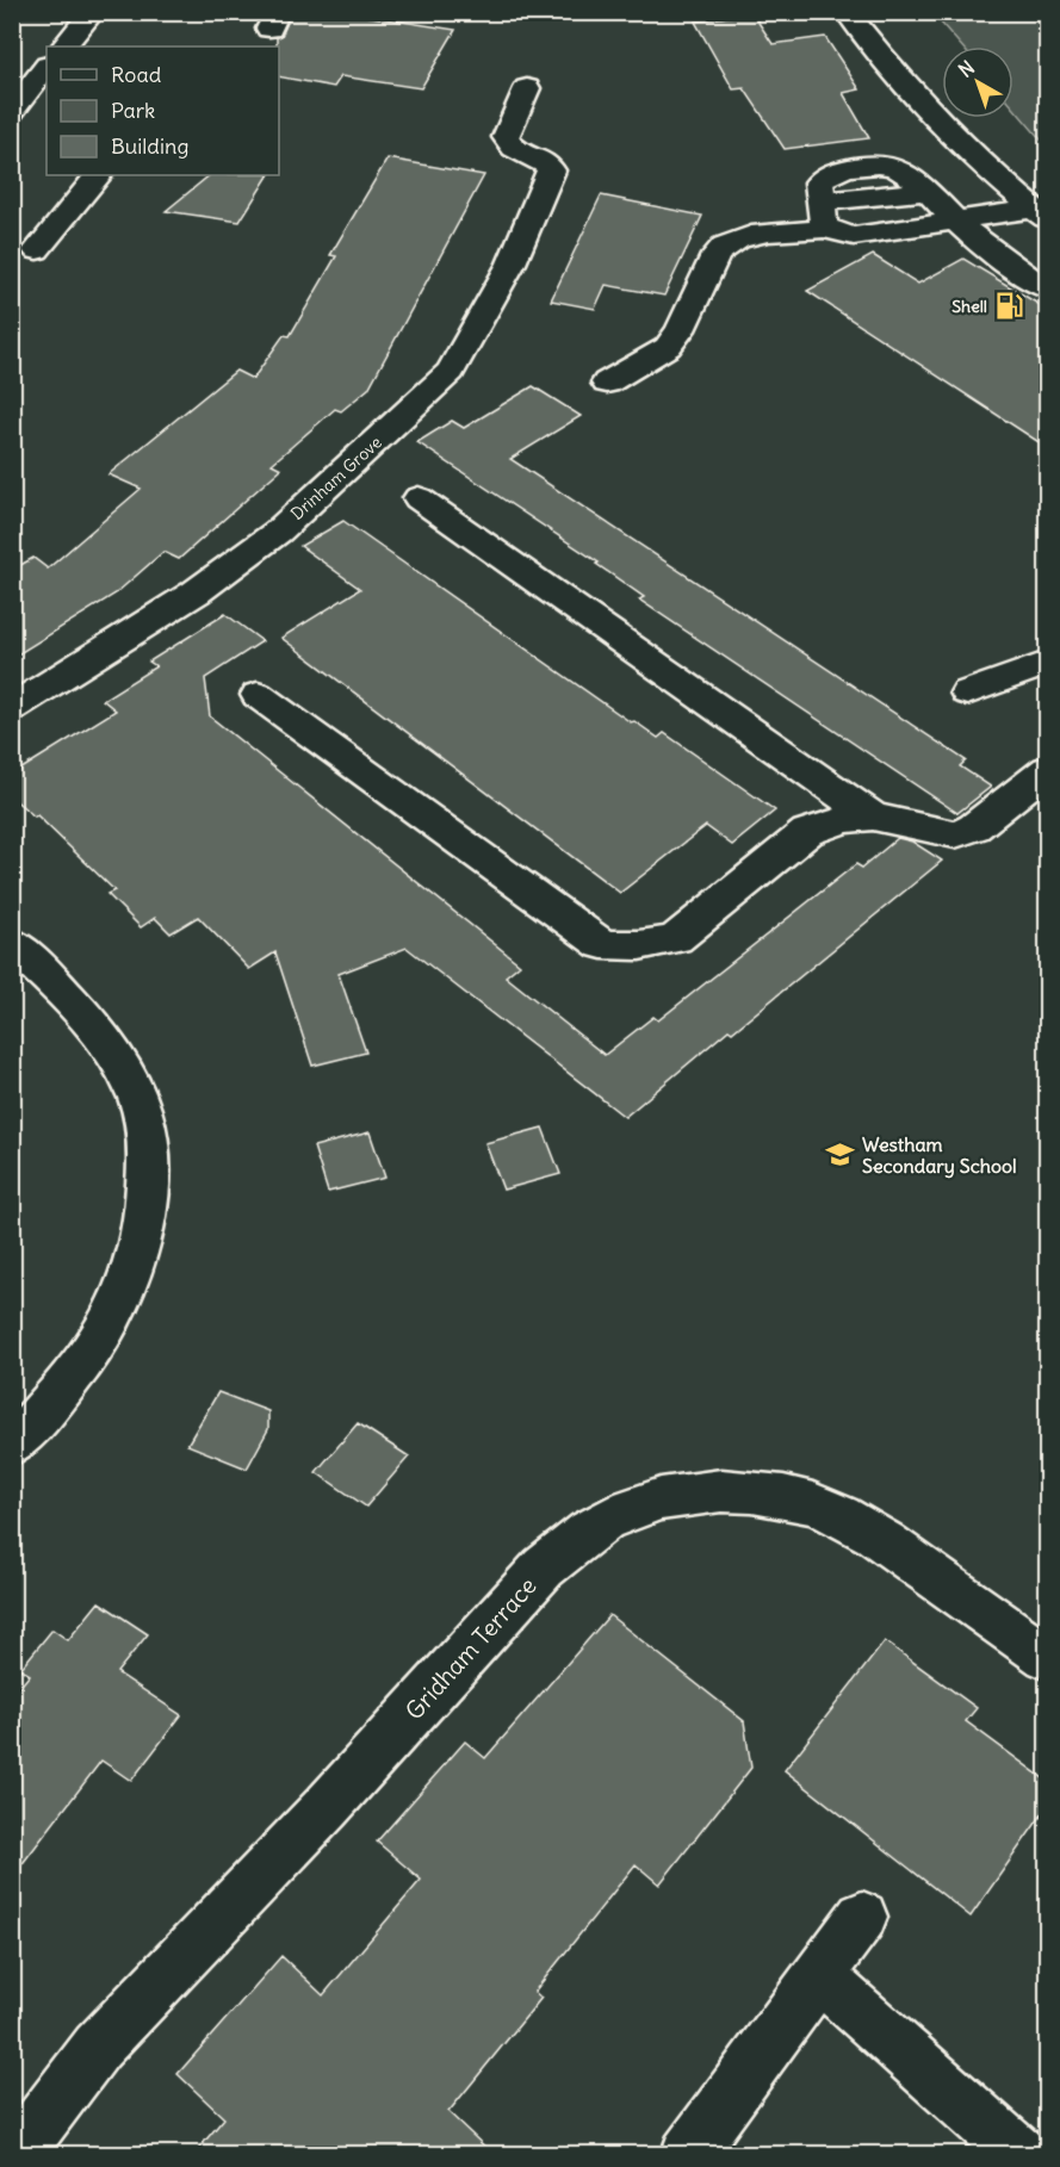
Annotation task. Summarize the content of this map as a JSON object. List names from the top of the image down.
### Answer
{
  "streets": {
    "street": ["Drinham Grove", "Gridham Terrace"]
  },
  "places": {
    "fuel station": ["Shell"],
    "school or university": ["Westham Secondary School"]
  },
  "legend": ["Road", "Park", "Building"],
  "north": "top left"
}
